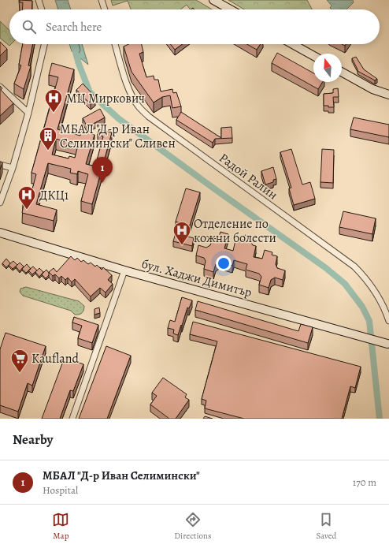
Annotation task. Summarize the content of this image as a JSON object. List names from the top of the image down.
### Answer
{
  "streets": {
    "street": ["Радой Ралин", "бул. Хаджи Димитър"]
  },
  "places": {
    "hospital": ["МЦ Миркович", "ДКЦ1", "Отделение по кожни болести"],
    "building": ["МБАЛ \"Д-р Иван Селимински\" Сливен"],
    "supermarket": ["Kaufland"]
  },
  "north": "top",
  "page": {
    "search": "Search here",
    "pins": "1",
    "heading": "Nearby",
    "list": [
      {
        "mark": "1",
        "name": "МБАЛ \"Д-р Иван Селимински\"",
        "note": "Hospital",
        "value": "170 m"
      }
    ],
    "nav": ["Map", "Directions", "Saved"]
  }
}
